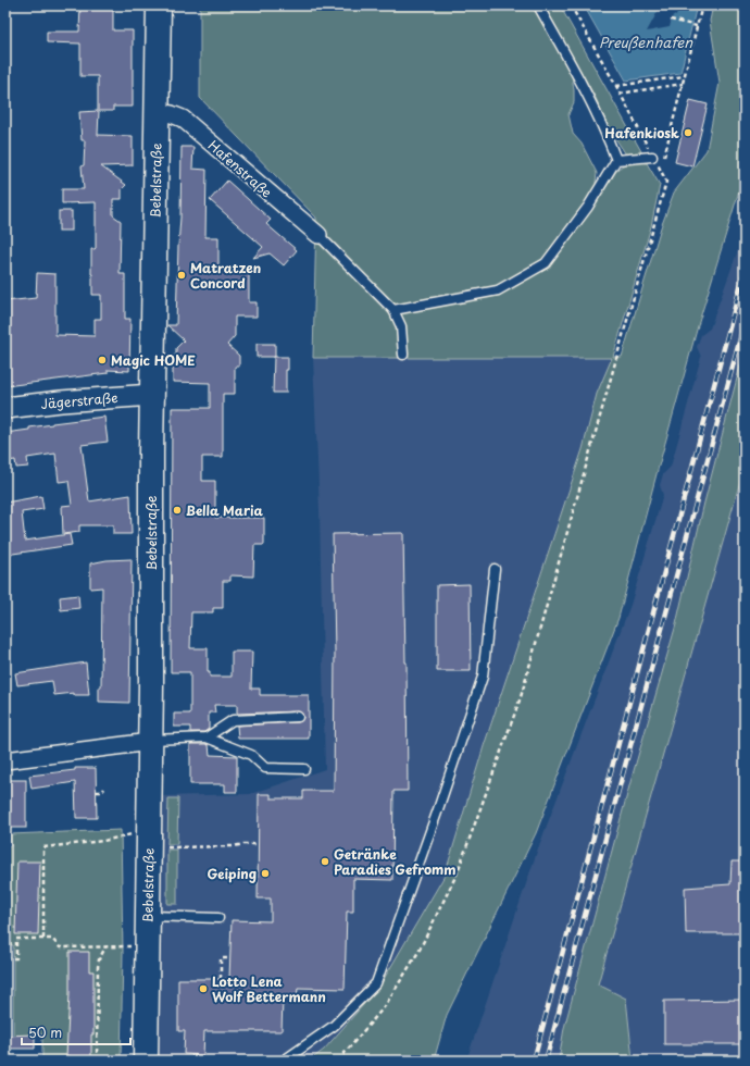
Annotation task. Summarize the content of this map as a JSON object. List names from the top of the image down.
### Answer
{
  "streets": {
    "main road": ["Bebelstraße"],
    "street": ["Hafenstraße", "Jägerstraße"]
  },
  "crossings": [
    ["Hafenstraße", "Bebelstraße"],
    ["Bebelstraße", "Jägerstraße"]
  ],
  "water": ["Preußenhafen"],
  "places": [
    "Hafenkiosk",
    "Matratzen Concord",
    "Magic HOME",
    "Bella Maria",
    "Getränke Paradies Gefromm",
    "Geiping",
    "Lotto Lena Wolf Bettermann"
  ],
  "scale_bar": "50 m"
}
